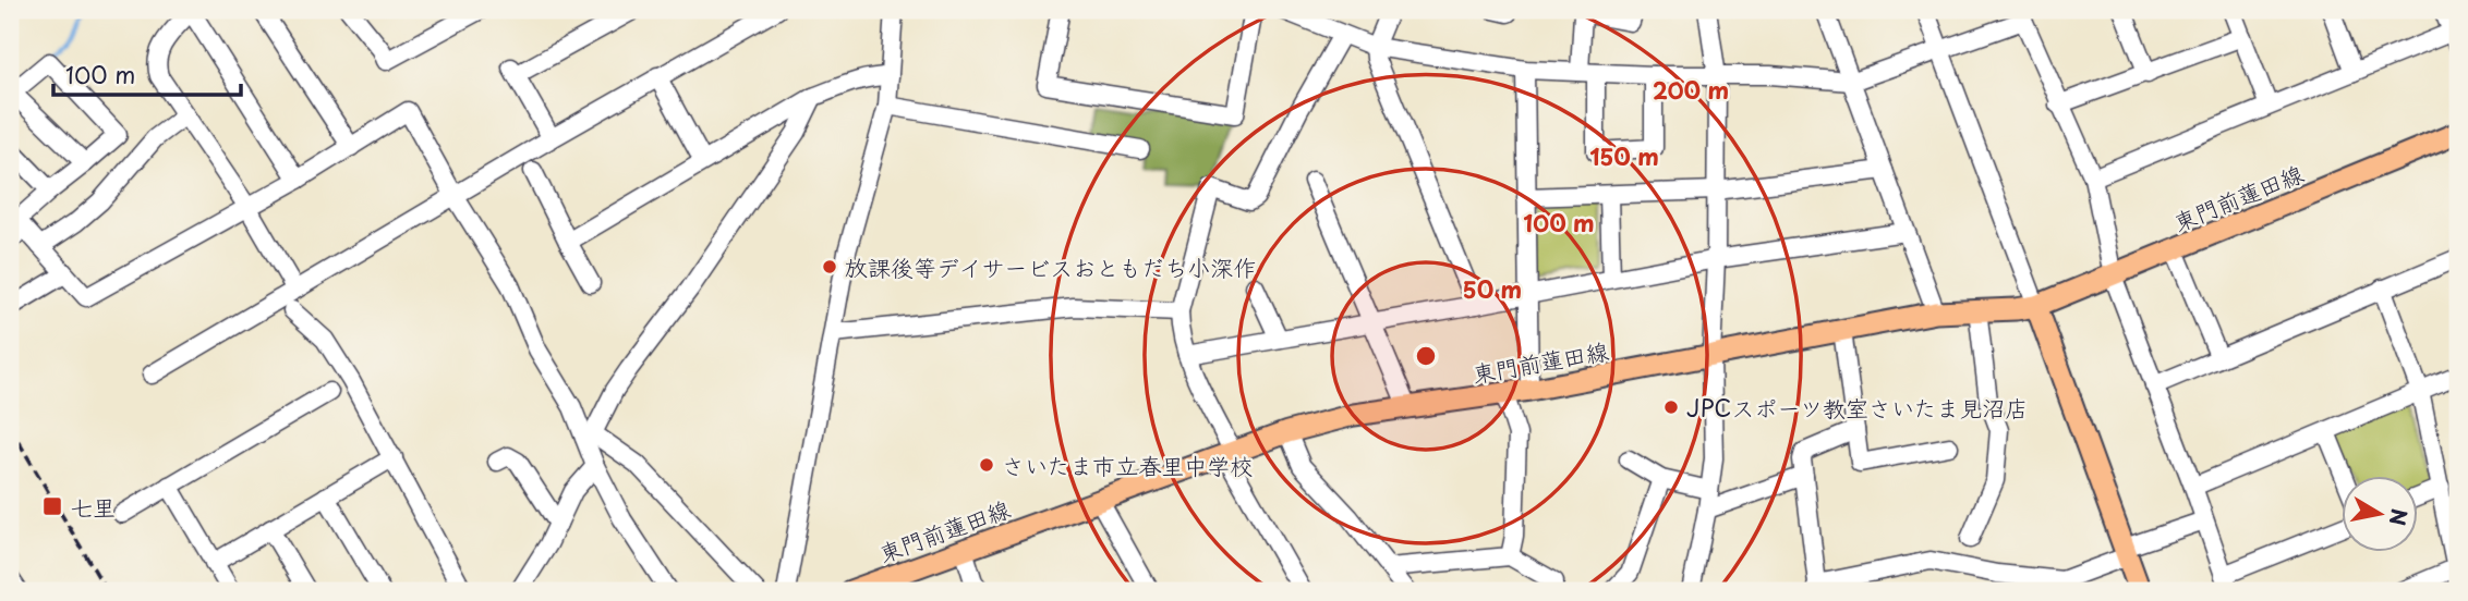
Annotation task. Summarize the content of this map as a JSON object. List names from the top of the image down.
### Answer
{
  "streets": {
    "main road": ["東門前蓮田線"]
  },
  "places": {
    "other": ["放課後等デイサービスおともだち小深作", "JPCスポーツ教室さいたま見沼店", "さいたま市立春里中学校"],
    "transit": ["七里"]
  },
  "scale_bar": "100 m",
  "north": "right",
  "rings": [
    "200 m",
    "150 m",
    "100 m",
    "50 m"
  ]
}
